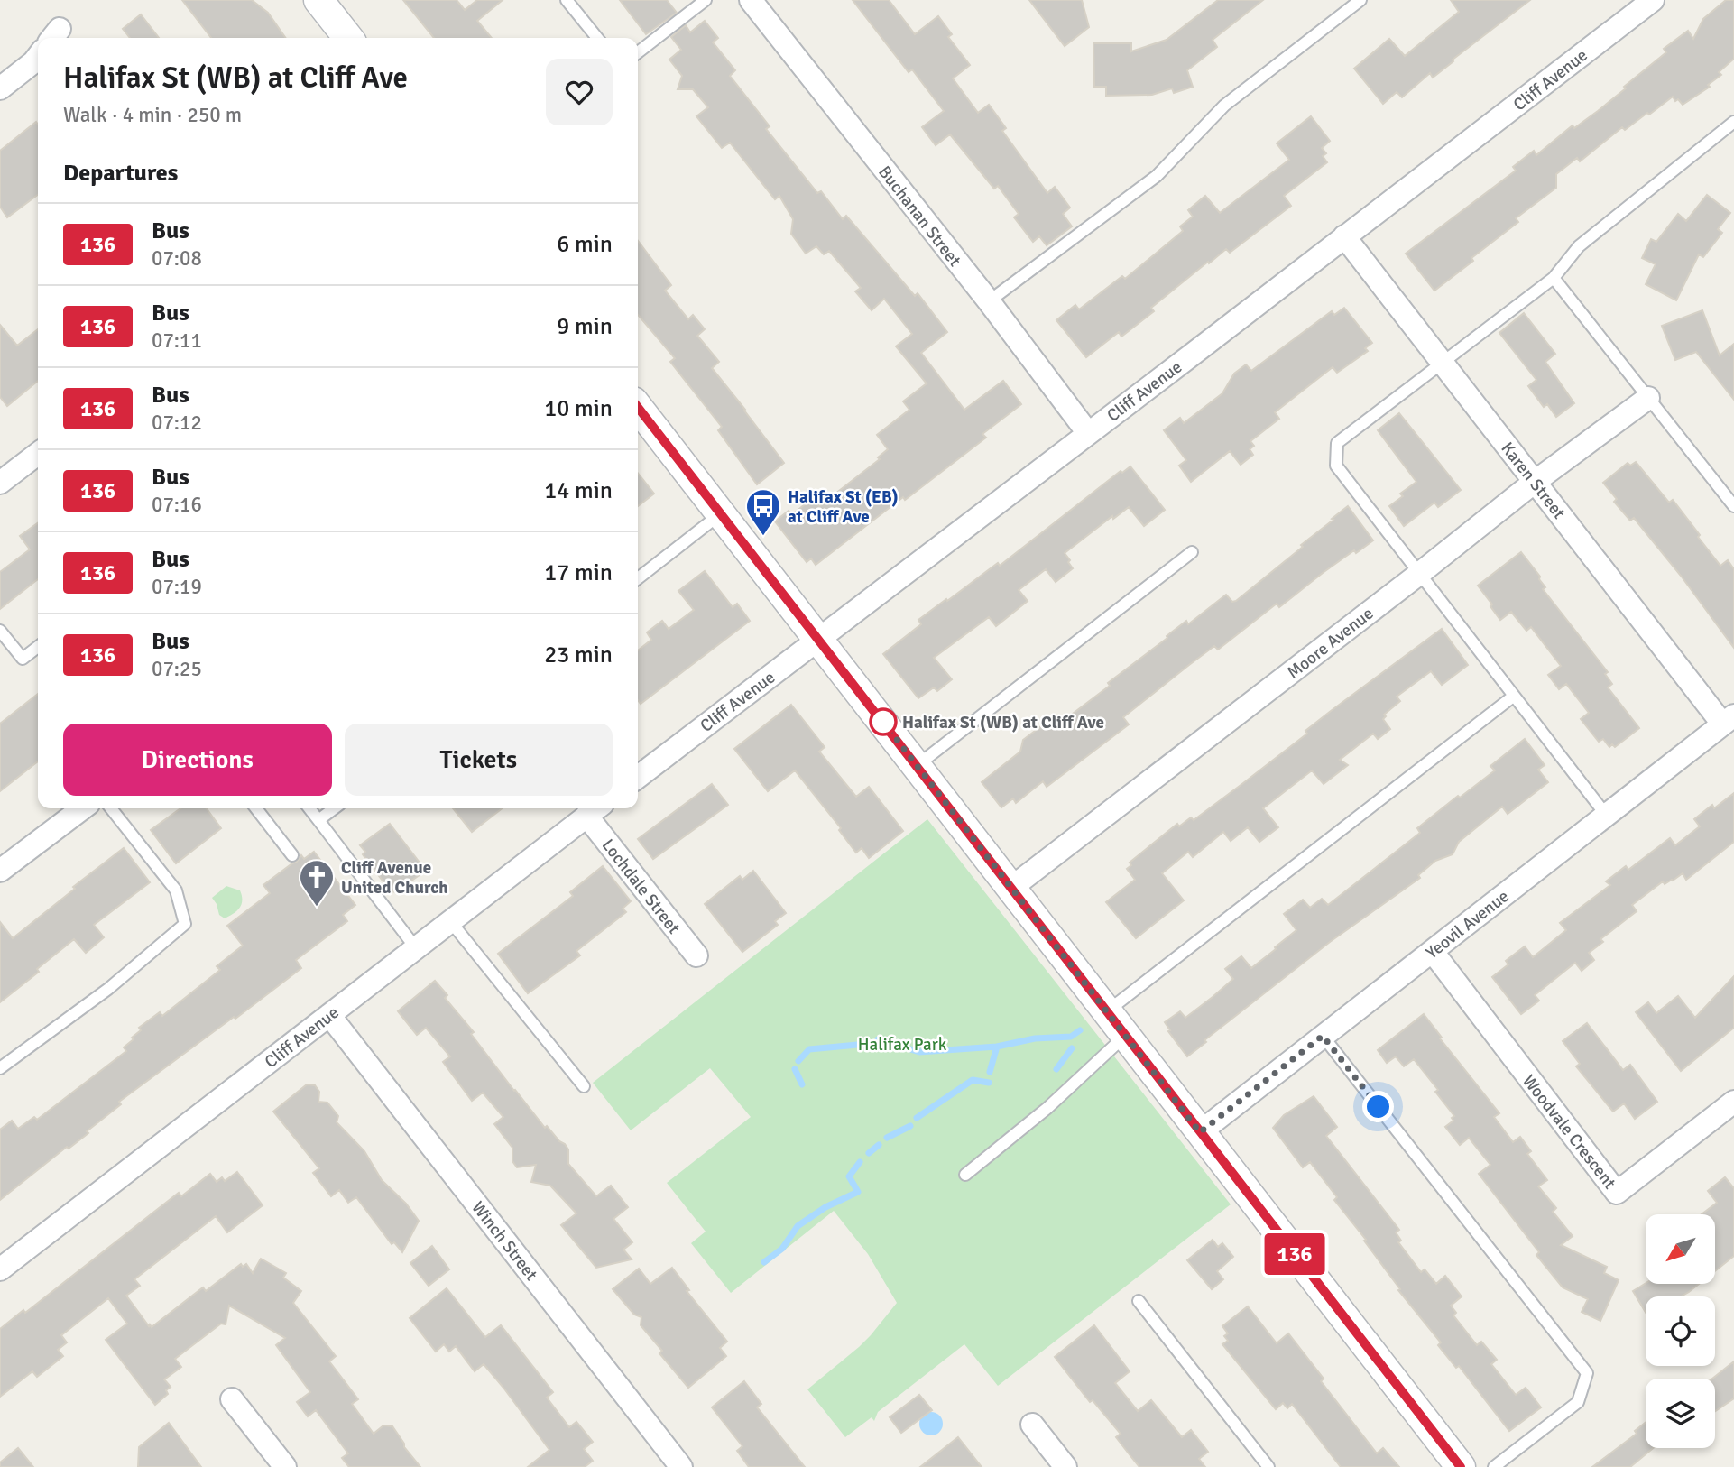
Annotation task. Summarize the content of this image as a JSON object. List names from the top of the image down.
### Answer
{
  "streets": {
    "street": [
      "Cliff Avenue",
      "Buchanan Street",
      "Karen Street",
      "Moore Avenue",
      "Lochdale Street",
      "Yeovil Avenue",
      "Woodvale Crescent",
      "Winch Street"
    ]
  },
  "crossings": [
    ["Cliff Avenue", "Buchanan Street"],
    ["Cliff Avenue", "Karen Street"],
    ["Cliff Avenue", "Lochdale Street"],
    ["Cliff Avenue", "Winch Street"],
    ["Karen Street", "Moore Avenue"],
    ["Karen Street", "Yeovil Avenue"],
    ["Yeovil Avenue", "Woodvale Crescent"]
  ],
  "parks": ["Halifax Park"],
  "places": {
    "bus stop": ["Halifax St (EB) at Cliff Ave"],
    "other": ["Halifax St (WB) at Cliff Ave"],
    "church": ["Cliff Avenue United Church"]
  },
  "lines": ["bus line 136"],
  "north": "bottom left",
  "page": {
    "on_map": "136",
    "heading": [
      ["Halifax St (WB) at Cliff Ave", "Walk · 4 min · 250 m"],
      "Departures"
    ],
    "list": [
      {
        "mark": "136",
        "name": "Bus",
        "note": "07:08",
        "value": "6 min"
      },
      {
        "mark": "136",
        "name": "Bus",
        "note": "07:11",
        "value": "9 min"
      },
      {
        "mark": "136",
        "name": "Bus",
        "note": "07:12",
        "value": "10 min"
      },
      {
        "mark": "136",
        "name": "Bus",
        "note": "07:16",
        "value": "14 min"
      },
      {
        "mark": "136",
        "name": "Bus",
        "note": "07:19",
        "value": "17 min"
      },
      {
        "mark": "136",
        "name": "Bus",
        "note": "07:25",
        "value": "23 min"
      }
    ],
    "buttons": ["Directions", "Tickets"]
  }
}
